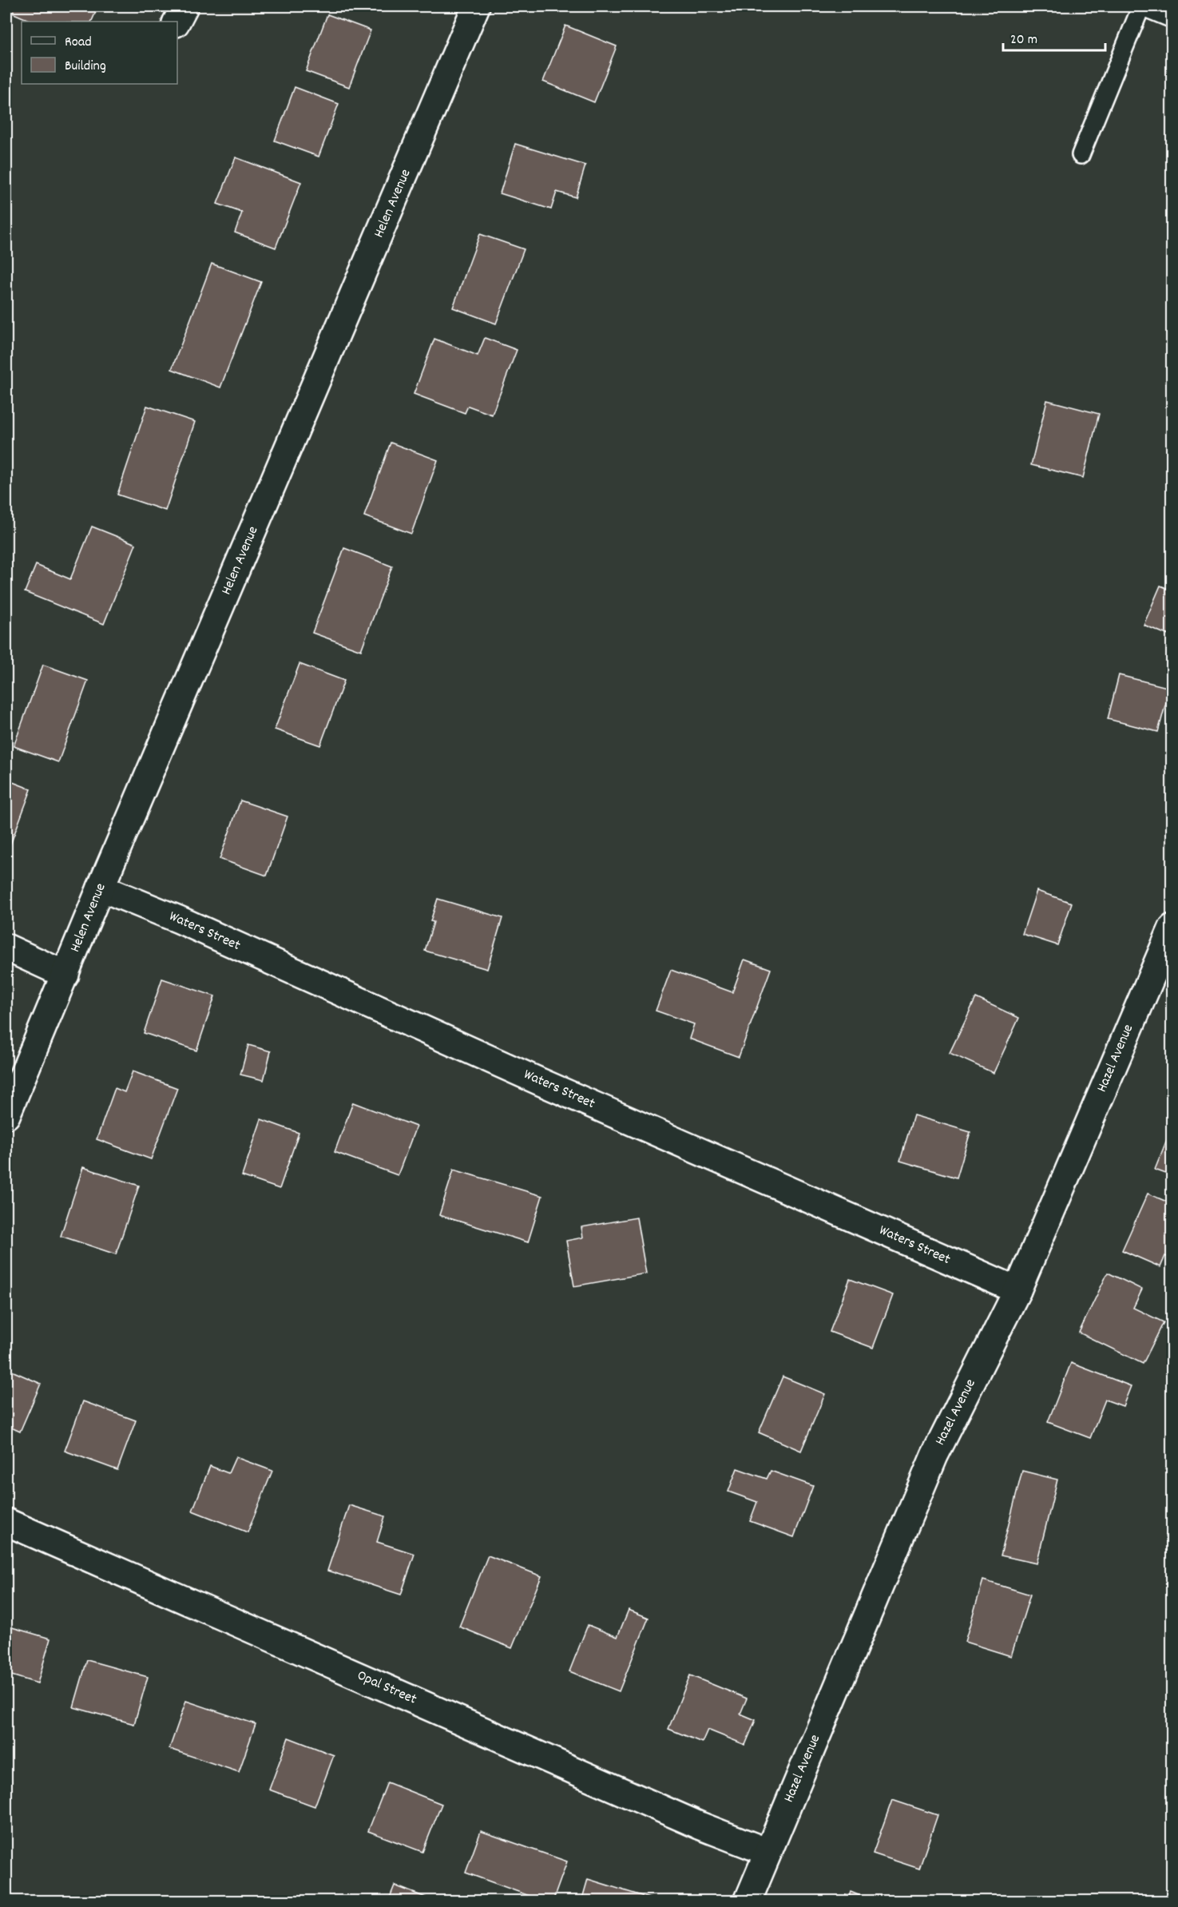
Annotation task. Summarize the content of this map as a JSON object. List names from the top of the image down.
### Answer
{
  "streets": {
    "street": [
      "Helen Avenue",
      "Waters Street",
      "Hazel Avenue",
      "Opal Street"
    ]
  },
  "crossings": [
    ["Helen Avenue", "Waters Street"],
    ["Waters Street", "Hazel Avenue"],
    ["Hazel Avenue", "Opal Street"]
  ],
  "legend": ["Road", "Building"],
  "scale_bar": "20 m"
}
